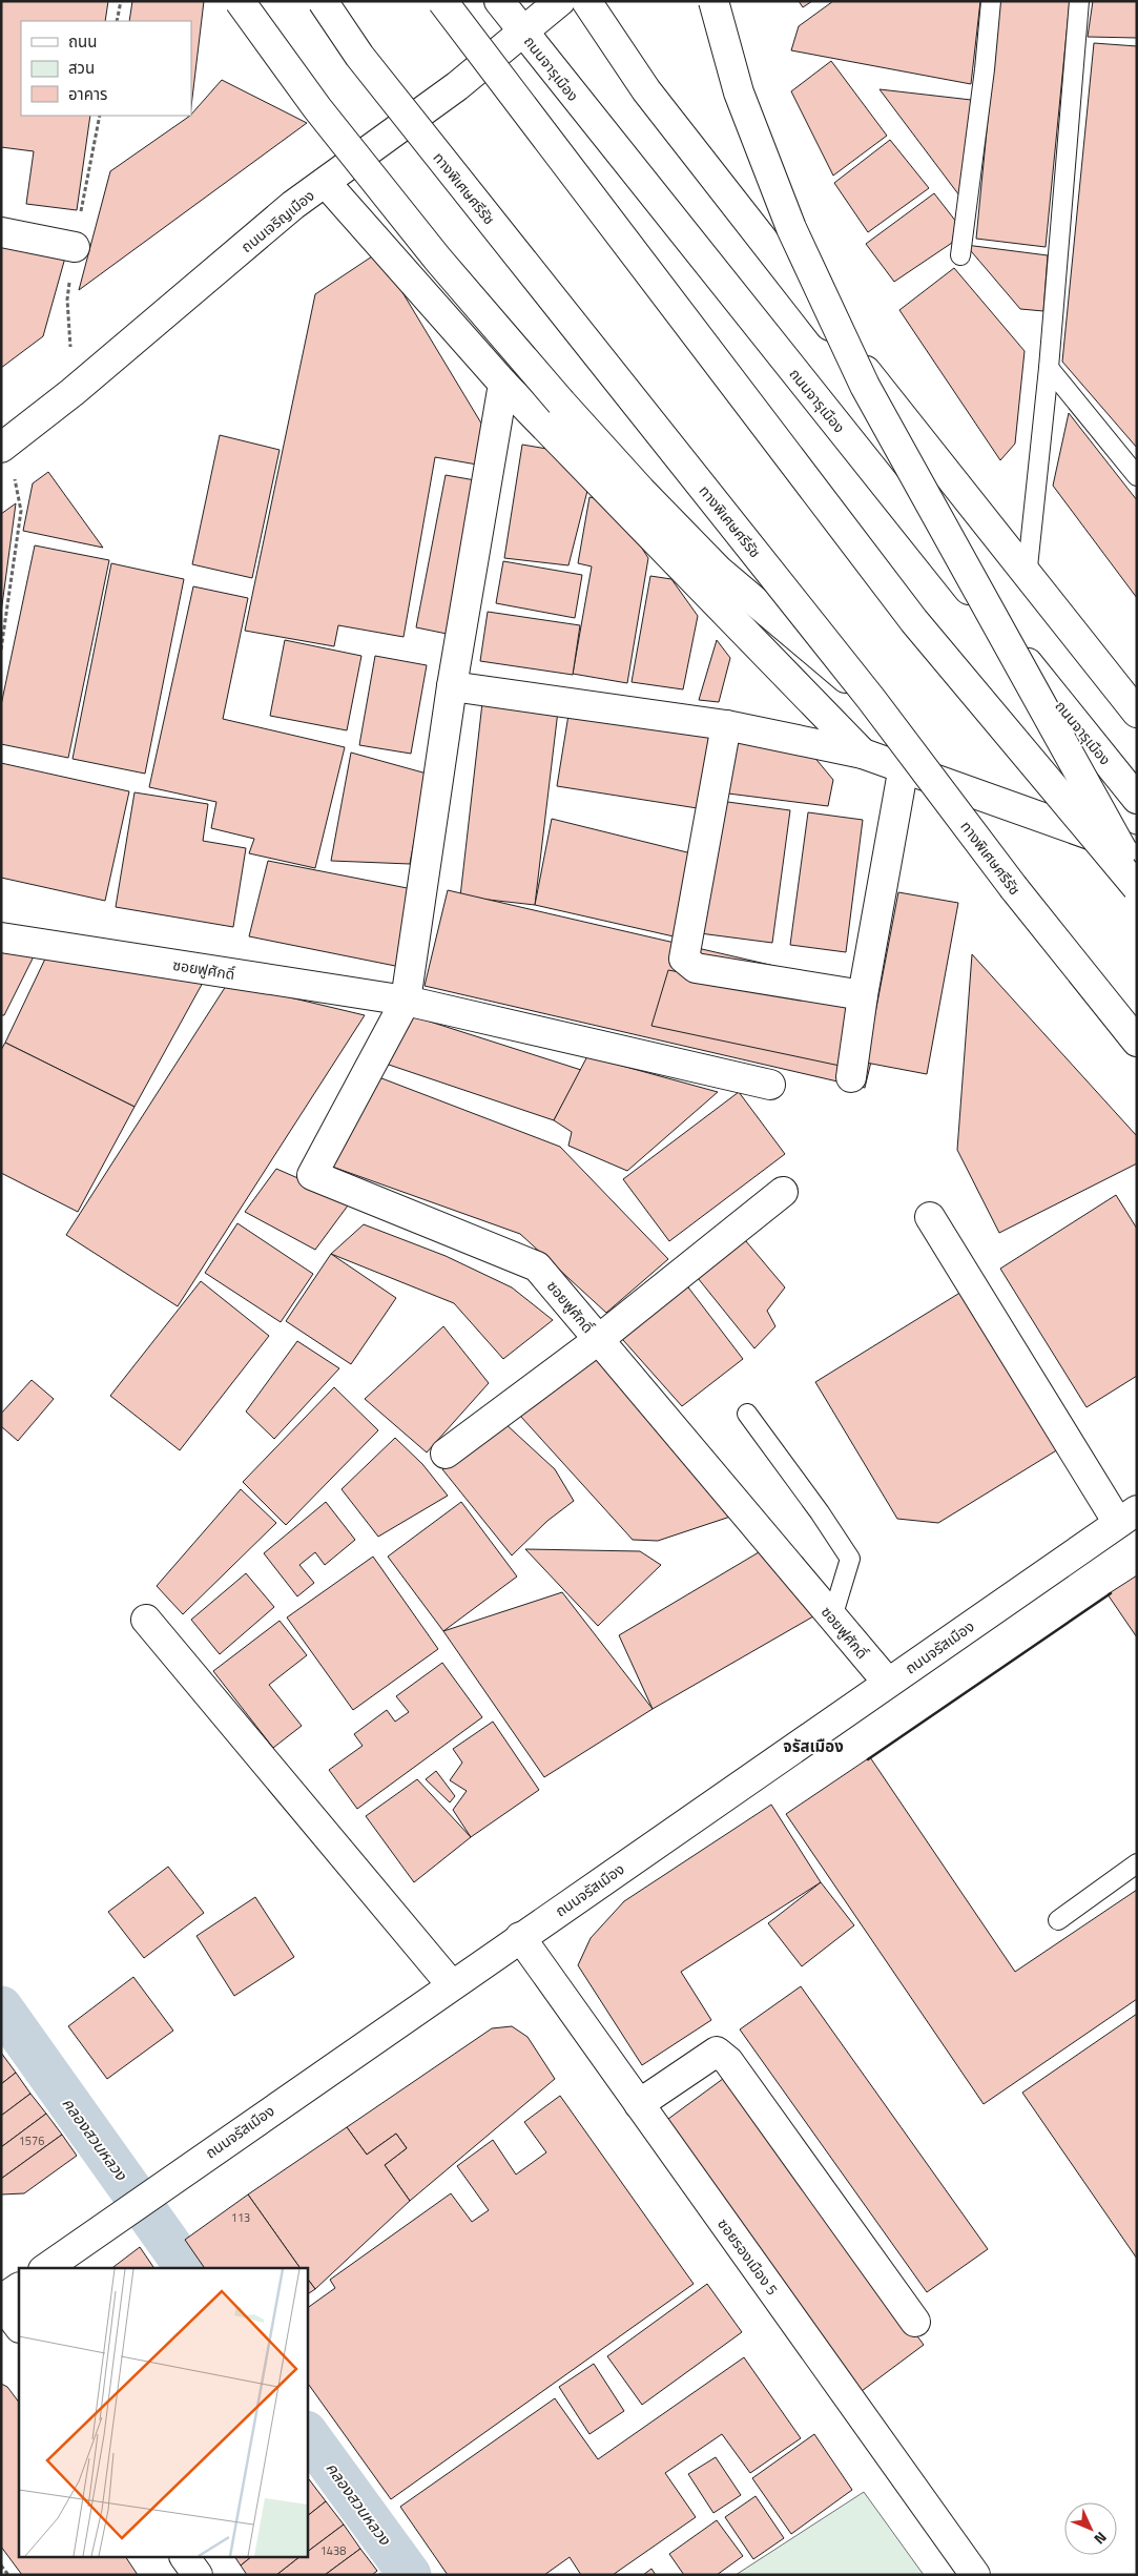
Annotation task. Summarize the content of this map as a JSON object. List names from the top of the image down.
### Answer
{
  "streets": {
    "main road": [
      "ถนนจารุเมือง",
      "ทางพิเศษศรีรัช",
      "ถนนเจริญเมือง",
      "ซอยฟูศักดิ์",
      "ถนนจรัสเมือง",
      "ซอยรองเมือง 5"
    ]
  },
  "crossings": [
    ["ถนนจารุเมือง", "ถนนเจริญเมือง"],
    ["ซอยฟูศักดิ์", "ถนนจรัสเมือง"],
    ["ถนนจรัสเมือง", "ซอยรองเมือง 5"]
  ],
  "districts": ["จรัสเมือง"],
  "water": ["คลองสวนหลวง"],
  "house_numbers": ["1576", "113", "1438"],
  "legend": ["ถนน", "สวน", "อาคาร"],
  "north": "bottom right"
}
